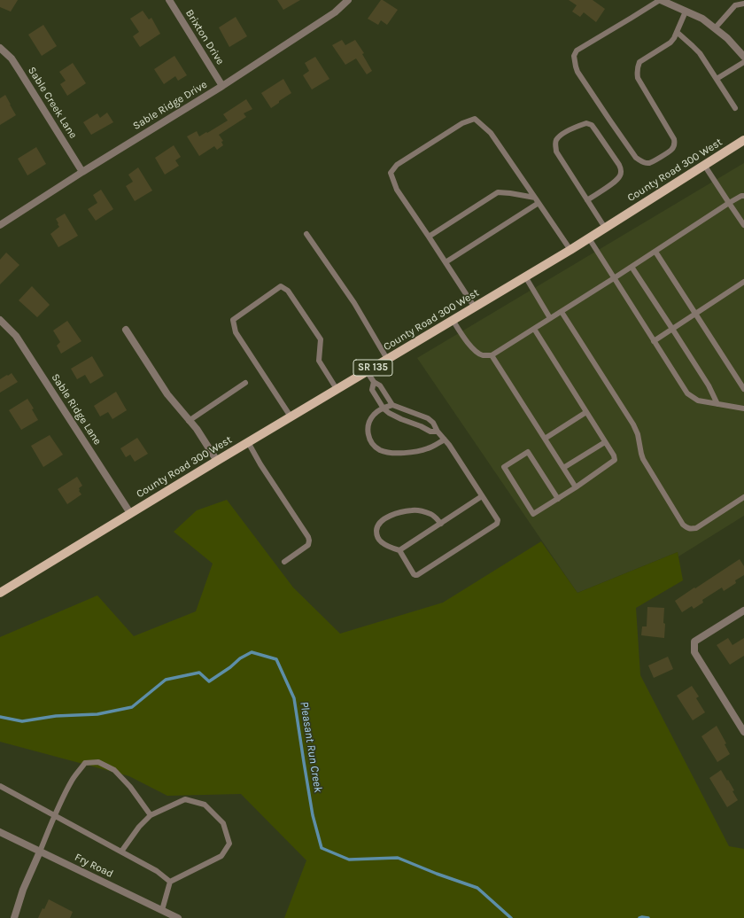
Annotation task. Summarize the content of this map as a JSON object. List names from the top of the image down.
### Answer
{
  "streets": {
    "main road": ["County Road 300 West", "SR 135"],
    "street": [
      "Brixton Drive",
      "Sable Creek Lane",
      "Sable Ridge Drive",
      "Sable Ridge Lane",
      "Fry Road"
    ]
  },
  "crossings": [
    ["Brixton Drive", "Sable Ridge Drive"],
    ["Sable Creek Lane", "Sable Ridge Drive"],
    ["County Road 300 West", "Sable Ridge Lane"]
  ],
  "water": ["Pleasant Run Creek"]
}
